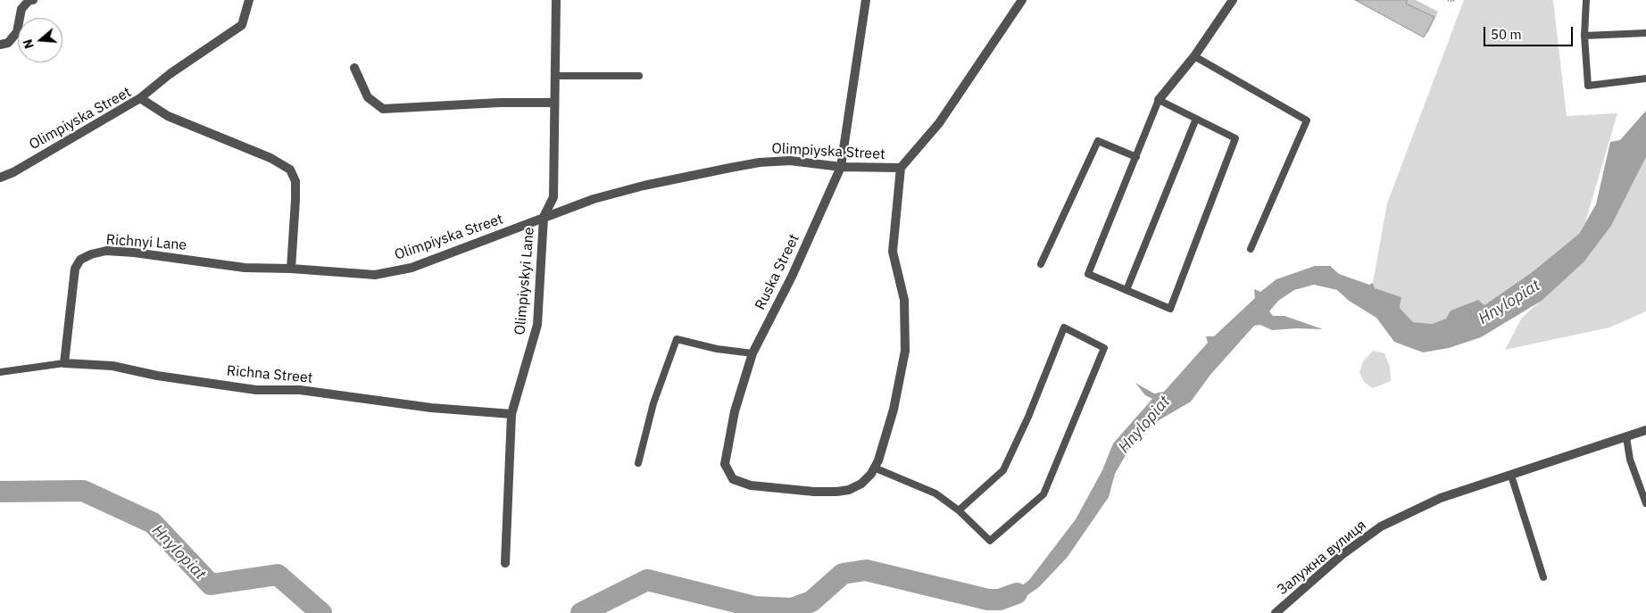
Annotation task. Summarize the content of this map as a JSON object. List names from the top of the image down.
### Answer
{
  "streets": {
    "street": [
      "Olimpiyska Street",
      "Richnyi Lane",
      "Ruska Street",
      "Olimpiyskyi Lane",
      "Richna Street",
      "Залужна вулиця"
    ]
  },
  "crossings": [
    ["Olimpiyska Street", "Richnyi Lane"],
    ["Olimpiyska Street", "Ruska Street"],
    ["Olimpiyska Street", "Olimpiyskyi Lane"],
    ["Richnyi Lane", "Richna Street"],
    ["Olimpiyskyi Lane", "Richna Street"]
  ],
  "water": ["Hnylopiat"],
  "scale_bar": "50 m",
  "north": "left"
}
